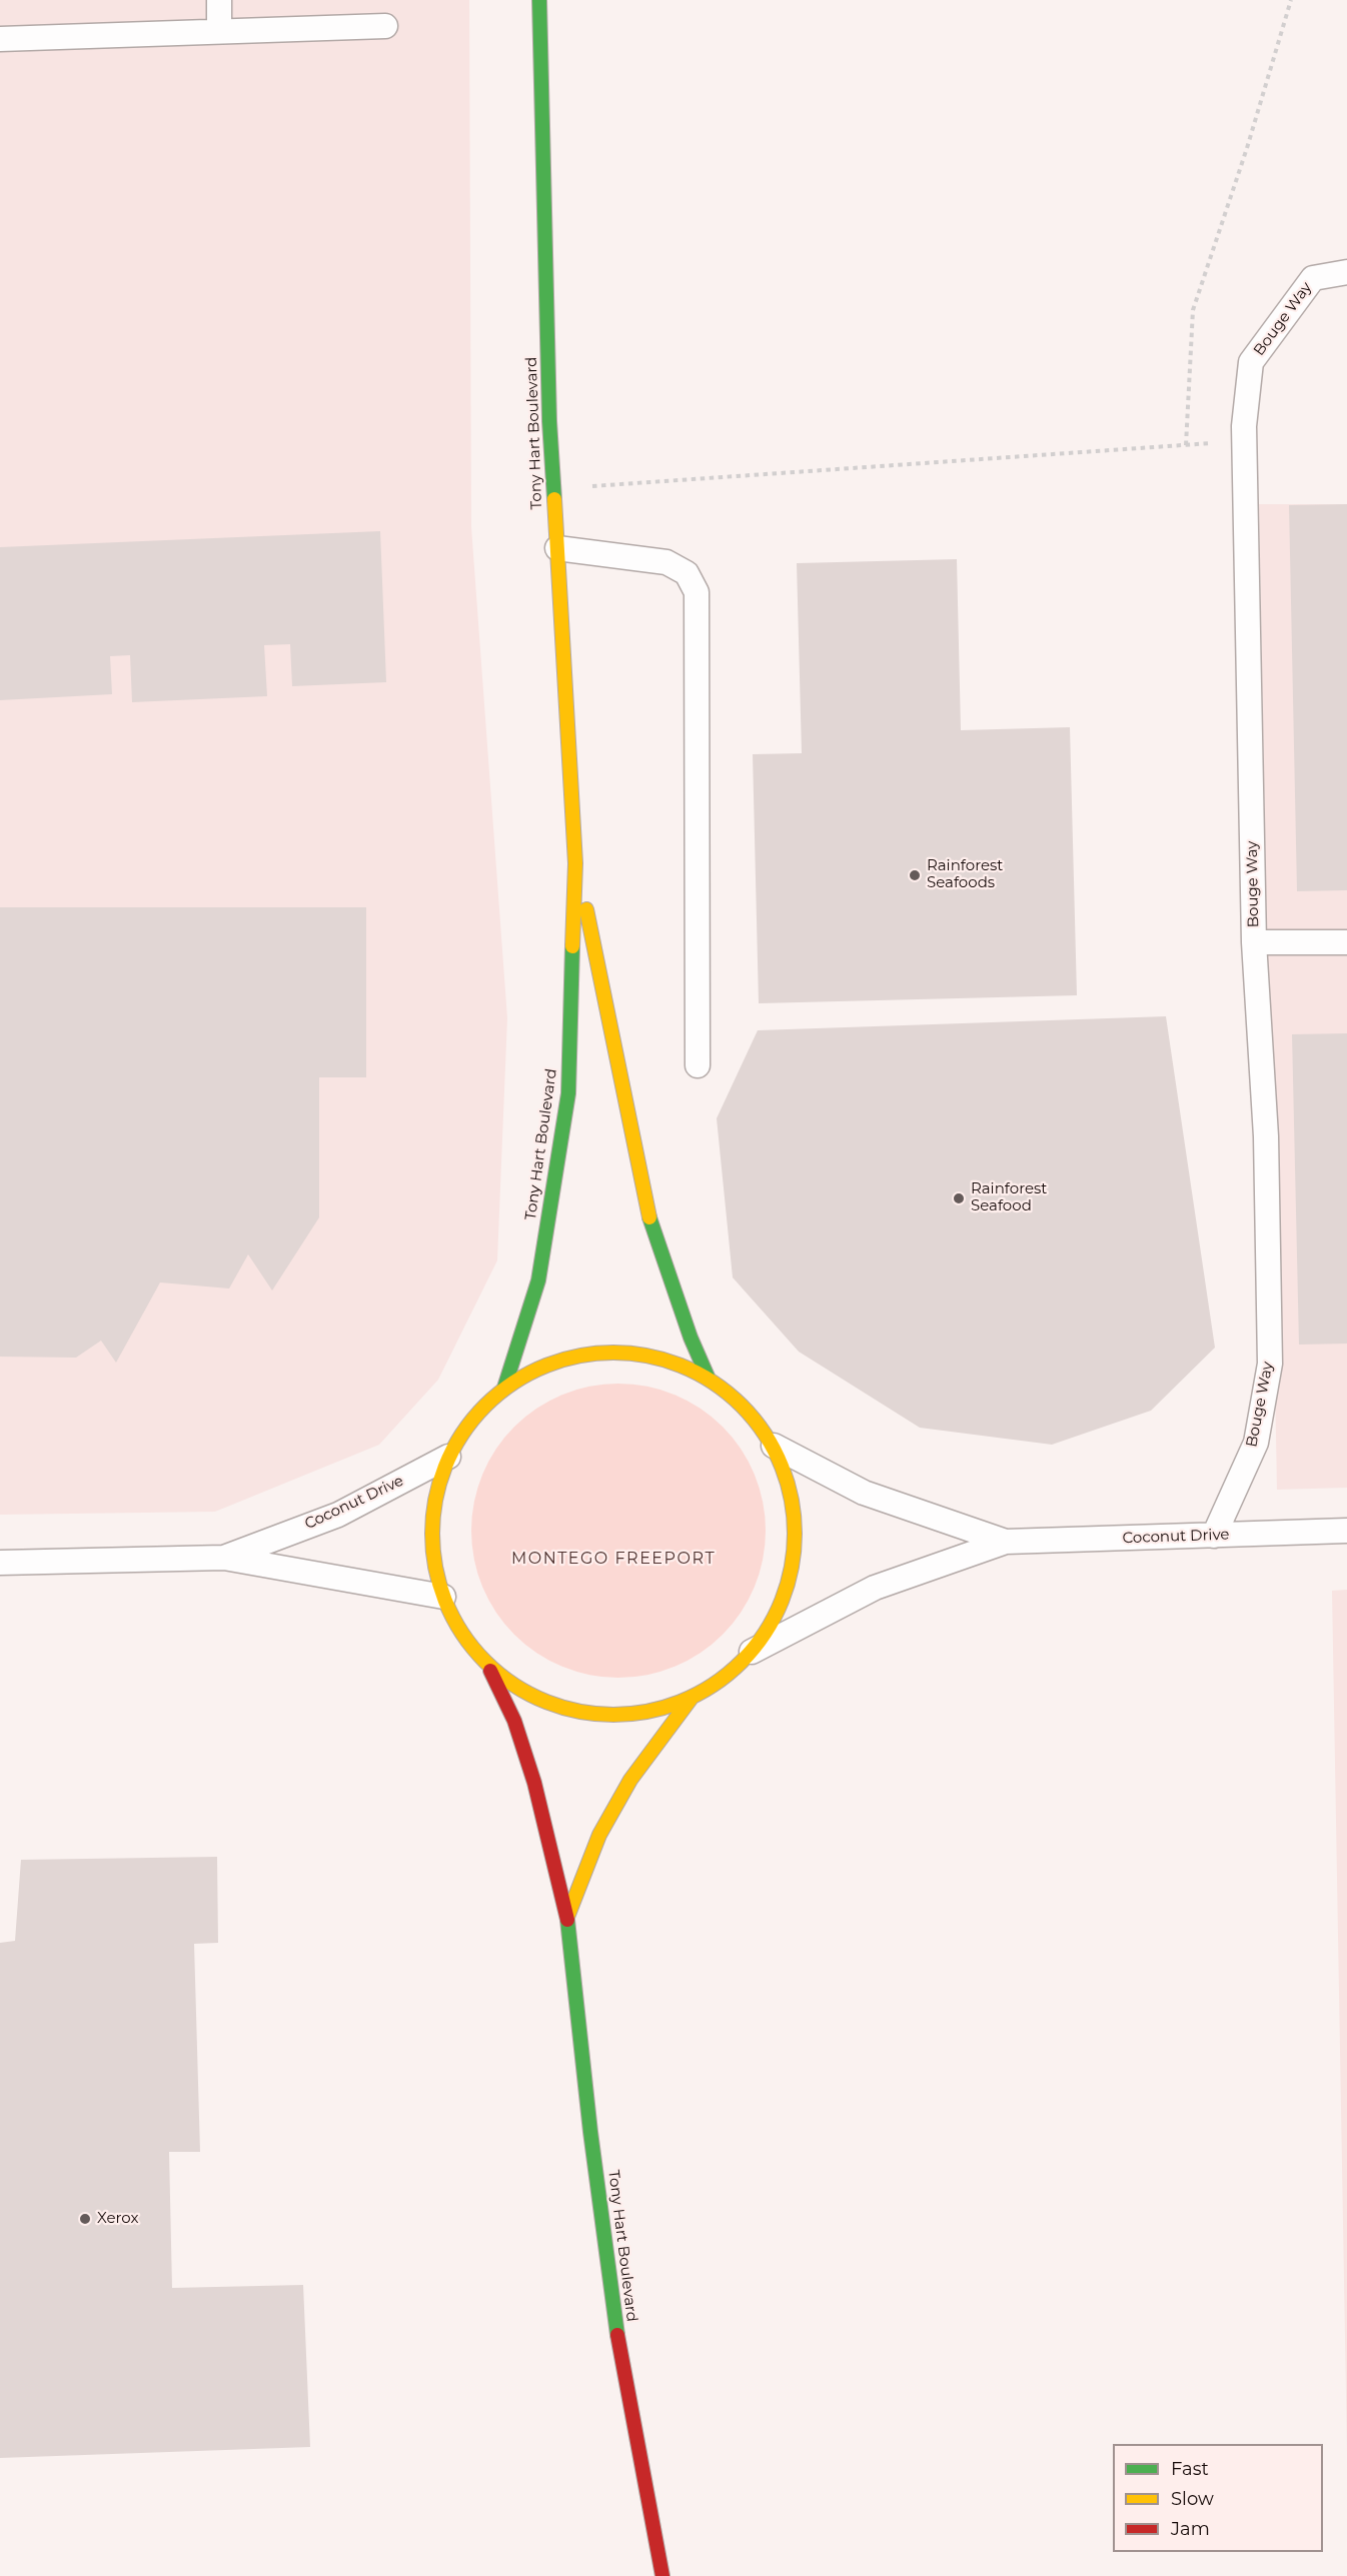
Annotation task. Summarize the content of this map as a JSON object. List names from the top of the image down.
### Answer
{
  "streets": {
    "street": ["Tony Hart Boulevard"],
    "lane": ["Bouge Way", "Coconut Drive"]
  },
  "crossings": [
    ["Bouge Way", "Coconut Drive"]
  ],
  "districts": ["MONTEGO FREEPORT"],
  "places": ["Rainforest Seafoods", "Rainforest Seafood", "Xerox"],
  "legend": ["Fast", "Slow", "Jam"]
}
